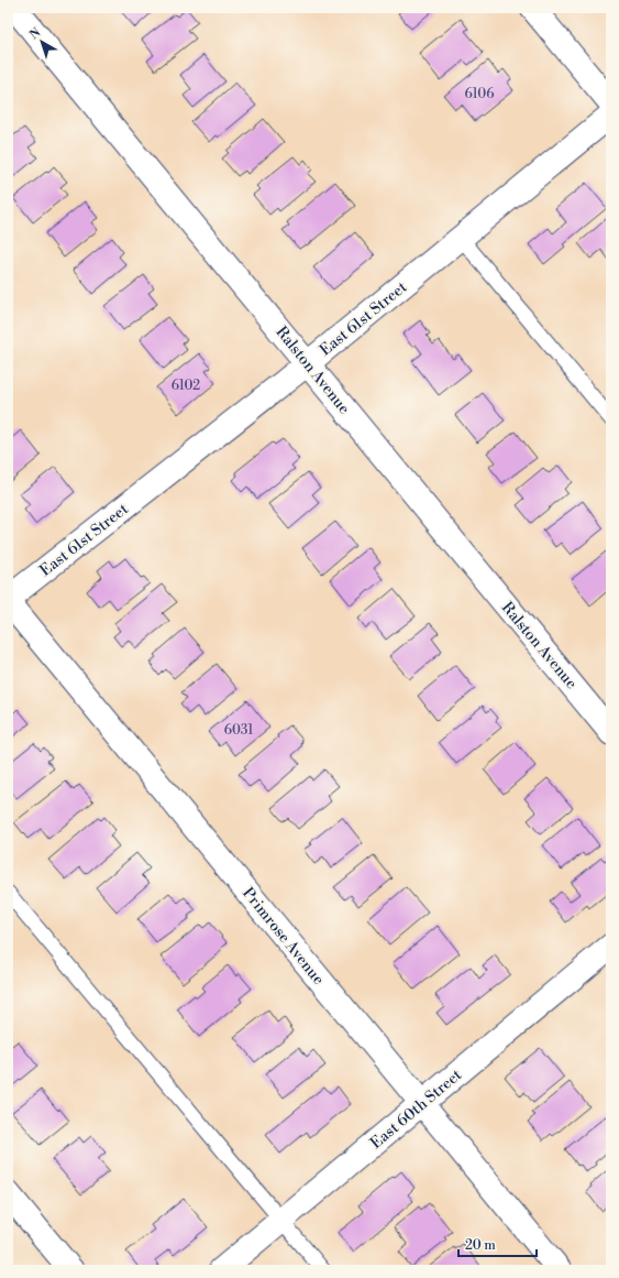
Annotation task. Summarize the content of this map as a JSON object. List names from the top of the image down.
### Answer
{
  "streets": {
    "street": [
      "East 61st Street",
      "Ralston Avenue",
      "Primrose Avenue",
      "East 60th Street"
    ]
  },
  "crossings": [
    ["East 61st Street", "Ralston Avenue"],
    ["East 61st Street", "Primrose Avenue"],
    ["Primrose Avenue", "East 60th Street"]
  ],
  "house_numbers": ["6106", "6102", "6031"],
  "scale_bar": "20 m",
  "north": "top left"
}
